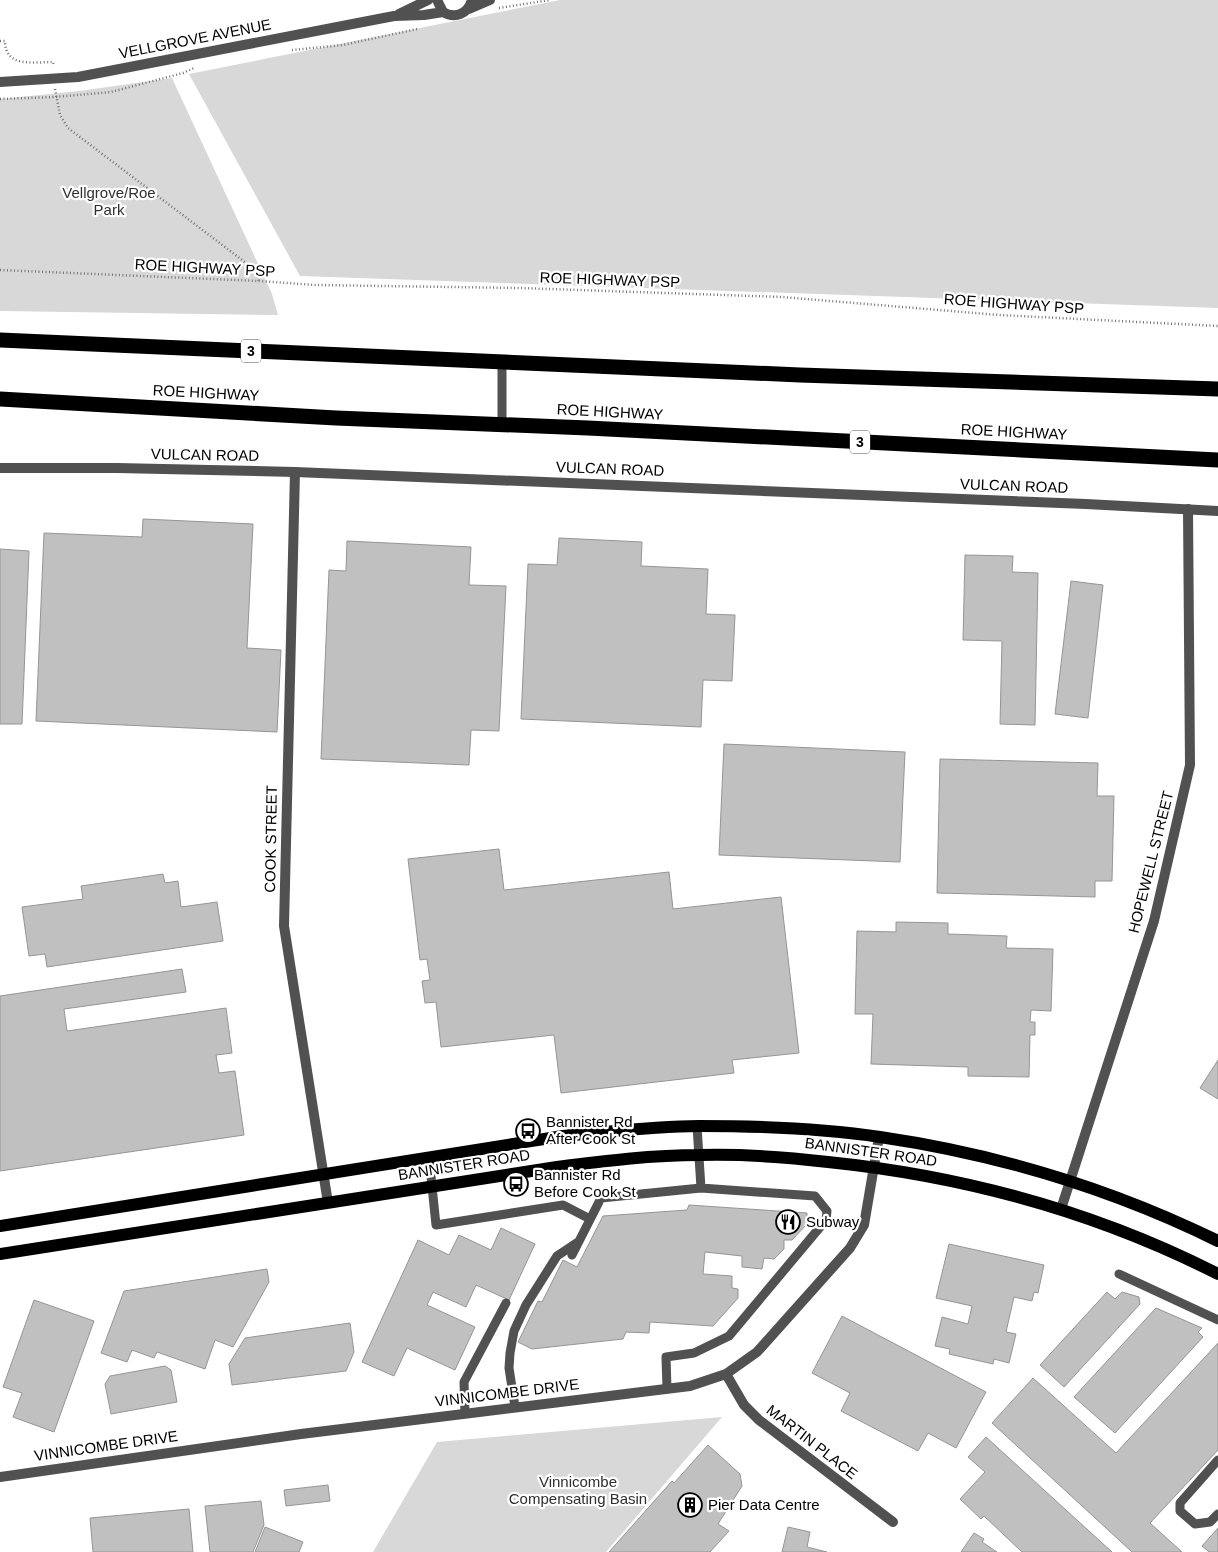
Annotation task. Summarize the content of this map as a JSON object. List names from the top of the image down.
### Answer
{
  "streets": {
    "highway": ["3", "ROE HIGHWAY"],
    "main road": ["BANNISTER ROAD"],
    "street": [
      "VELLGROVE AVENUE",
      "VULCAN ROAD",
      "COOK STREET",
      "HOPEWELL STREET",
      "VINNICOMBE DRIVE",
      "MARTIN PLACE"
    ],
    "path": ["ROE HIGHWAY PSP"]
  },
  "crossings": [
    ["VULCAN ROAD", "COOK STREET"],
    ["VULCAN ROAD", "HOPEWELL STREET"],
    ["COOK STREET", "BANNISTER ROAD"],
    ["HOPEWELL STREET", "BANNISTER ROAD"],
    ["BANNISTER ROAD", "VINNICOMBE DRIVE"],
    ["VINNICOMBE DRIVE", "MARTIN PLACE"]
  ],
  "parks": ["Vellgrove/Roe Park", "Vinnicombe Compensating Basin"],
  "places": {
    "bus stop": ["Bannister Rd After Cook St", "Bannister Rd Before Cook St"],
    "restaurant": ["Subway"],
    "building": ["Pier Data Centre"]
  }
}
